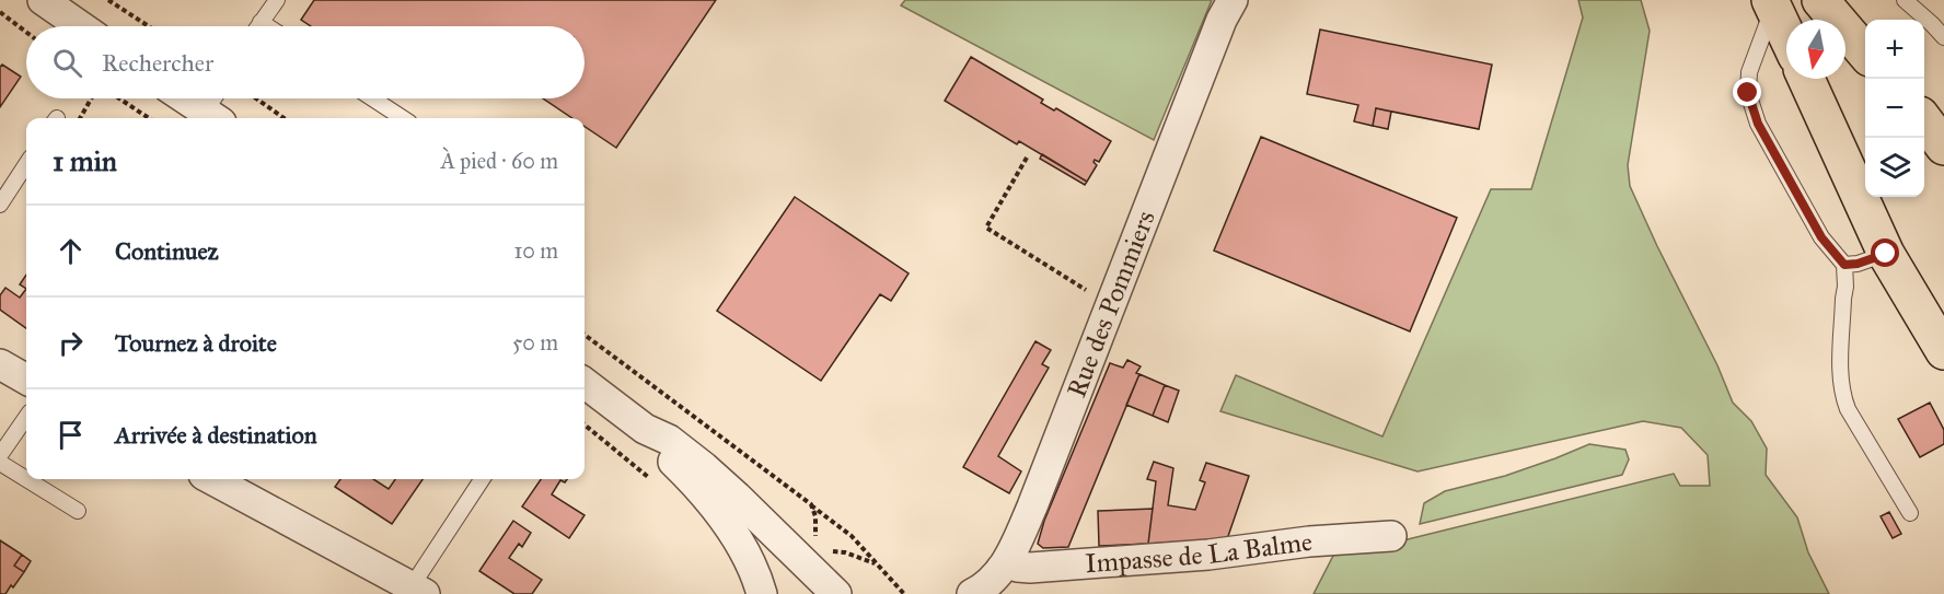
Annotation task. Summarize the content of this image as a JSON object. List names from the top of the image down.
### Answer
{
  "streets": {
    "street": ["Rue des Pommiers", "Impasse de La Balme"]
  },
  "crossings": [
    ["Rue des Pommiers", "Impasse de La Balme"]
  ],
  "north": "bottom",
  "page": {
    "map_buttons": ["+", "−"],
    "search": "Rechercher",
    "heading": ["1 min", "À pied · 60 m"],
    "list": [
      ["Continuez", "10 m"],
      ["Tournez à droite", "50 m"],
      "Arrivée à destination"
    ]
  }
}
